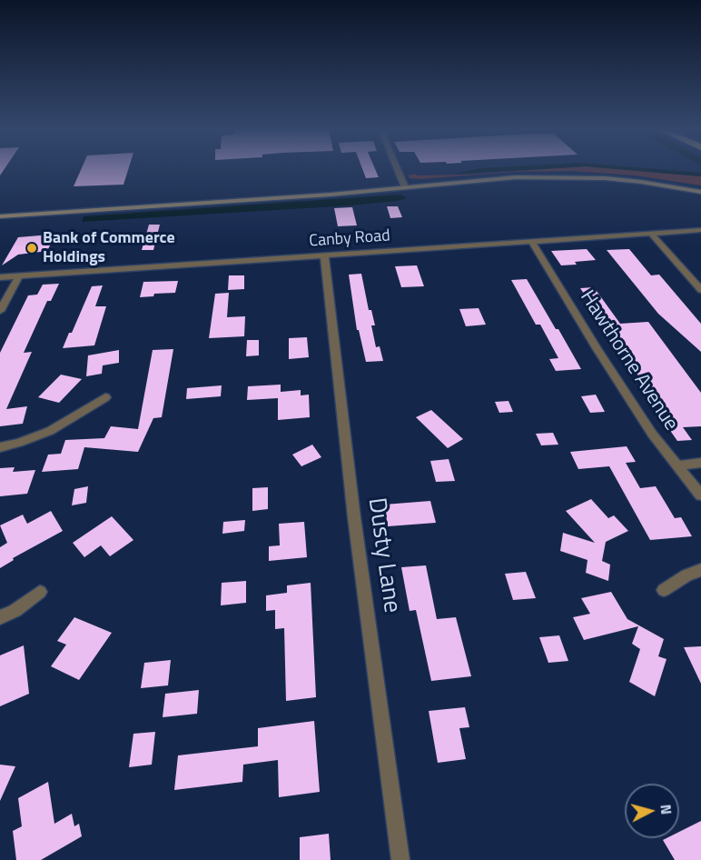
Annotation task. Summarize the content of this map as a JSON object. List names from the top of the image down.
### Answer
{
  "streets": {
    "street": ["Canby Road", "Hawthorne Avenue", "Dusty Lane"]
  },
  "crossings": [
    ["Canby Road", "Hawthorne Avenue"],
    ["Canby Road", "Dusty Lane"]
  ],
  "places": ["Bank of Commerce Holdings"],
  "north": "right"
}
